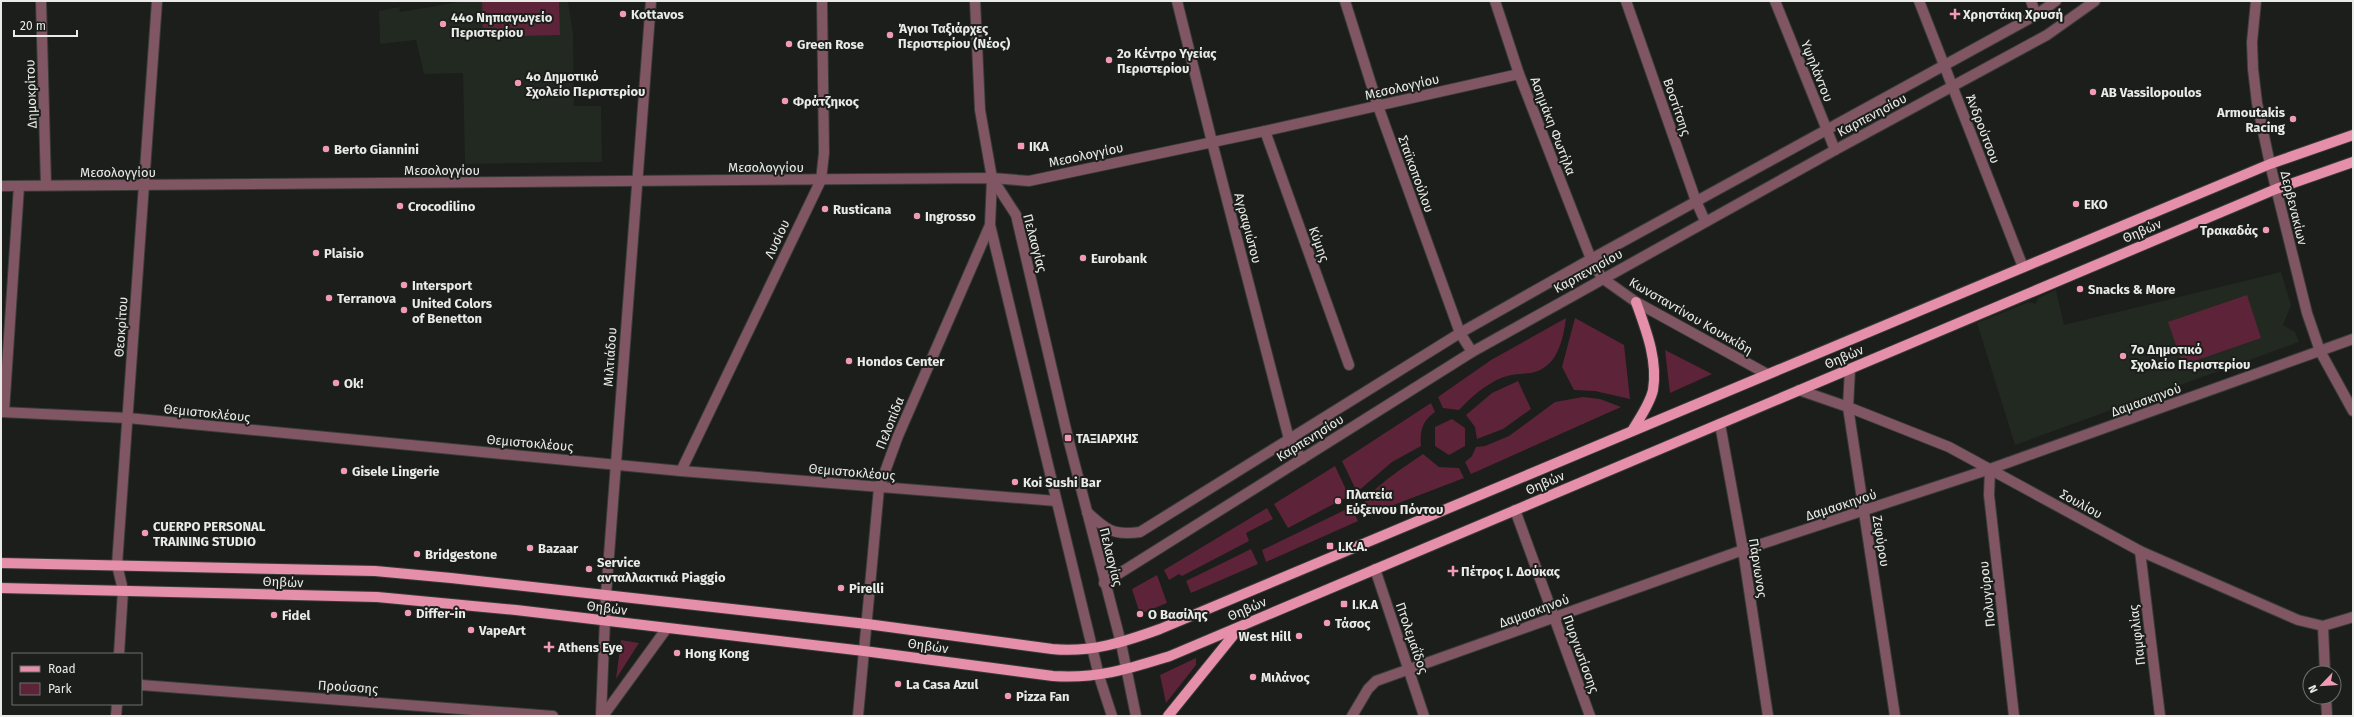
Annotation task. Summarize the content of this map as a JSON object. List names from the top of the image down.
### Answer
{
  "streets": {
    "main road": ["Θηβών"],
    "street": [
      "Υψηλάντου",
      "Μεσολογγίου",
      "Δημοκρίτου",
      "Βοστίτσης",
      "Καρπενησίου",
      "Ασημάκη Φωτήλα",
      "Άνδρούτσου",
      "Σταϊκοπούλου",
      "Δερβενακίων",
      "Αγραφιώτου",
      "Λυσίου",
      "Πελασγίας",
      "Κύμης",
      "Κωνσταντίνου Κουκκίδη",
      "Θεοκρίτου",
      "Μιλτιάδου",
      "Δαμασκηνού",
      "Θεμιστοκλέους",
      "Πελοπίδα",
      "Σουλίου",
      "Ζεφύρου",
      "Πάρνωνος",
      "Πολυγύρου",
      "Παμφιλίας",
      "Πτολεμαΐδος",
      "Πυργιωτίσσης",
      "Προύσσης"
    ]
  },
  "crossings": [
    ["Υψηλάντου", "Καρπενησίου"],
    ["Μεσολογγίου", "Δημοκρίτου"],
    ["Μεσολογγίου", "Ασημάκη Φωτήλα"],
    ["Μεσολογγίου", "Σταϊκοπούλου"],
    ["Μεσολογγίου", "Αγραφιώτου"],
    ["Μεσολογγίου", "Λυσίου"],
    ["Μεσολογγίου", "Πελασγίας"],
    ["Μεσολογγίου", "Κύμης"],
    ["Μεσολογγίου", "Θεοκρίτου"],
    ["Μεσολογγίου", "Μιλτιάδου"],
    ["Βοστίτσης", "Καρπενησίου"],
    ["Καρπενησίου", "Ασημάκη Φωτήλα"],
    ["Καρπενησίου", "Άνδρούτσου"],
    ["Καρπενησίου", "Σταϊκοπούλου"],
    ["Καρπενησίου", "Αγραφιώτου"],
    ["Καρπενησίου", "Πελασγίας"],
    ["Καρπενησίου", "Κωνσταντίνου Κουκκίδη"],
    ["Ασημάκη Φωτήλα", "Κωνσταντίνου Κουκκίδη"],
    ["Άνδρούτσου", "Θηβών"],
    ["Δερβενακίων", "Θηβών"],
    ["Δερβενακίων", "Δαμασκηνού"],
    ["Θηβών", "Πελασγίας"],
    ["Θηβών", "Κωνσταντίνου Κουκκίδη"],
    ["Θηβών", "Θεοκρίτου"],
    ["Θηβών", "Μιλτιάδου"],
    ["Θηβών", "Πελοπίδα"],
    ["Θηβών", "Σουλίου"],
    ["Θηβών", "Ζεφύρου"],
    ["Θηβών", "Πάρνωνος"],
    ["Θηβών", "Πτολεμαΐδος"],
    ["Θηβών", "Πυργιωτίσσης"],
    ["Λυσίου", "Θεμιστοκλέους"],
    ["Θεοκρίτου", "Θεμιστοκλέους"],
    ["Μιλτιάδου", "Θεμιστοκλέους"],
    ["Δαμασκηνού", "Σουλίου"],
    ["Δαμασκηνού", "Ζεφύρου"],
    ["Δαμασκηνού", "Πάρνωνος"],
    ["Δαμασκηνού", "Πολυγύρου"],
    ["Δαμασκηνού", "Πτολεμαΐδος"],
    ["Δαμασκηνού", "Πυργιωτίσσης"],
    ["Θεμιστοκλέους", "Πελοπίδα"],
    ["Σουλίου", "Ζεφύρου"],
    ["Σουλίου", "Πολυγύρου"],
    ["Σουλίου", "Παμφιλίας"]
  ],
  "places": {
    "other": [
      "Kottavos",
      "44ο Νηπιαγωγείο Περιστερίου",
      "Άγιοι Ταξιάρχες Περιστερίου (Νέος)",
      "Green Rose",
      "2ο Κέντρο Υγείας Περιστερίου",
      "4ο Δημοτικό Σχολείο Περιστερίου",
      "AB Vassilopoulos",
      "Φράτζηκος",
      "Armoutakis Racing",
      "Berto Giannini",
      "EKO",
      "Crocodilino",
      "Rusticana",
      "Ingrosso",
      "Τρακαδάς",
      "Plaisio",
      "Eurobank",
      "Intersport",
      "Snacks & More",
      "Terranova",
      "United Colors of Benetton",
      "7ο Δημοτικό Σχολείο Περιστερίου",
      "Hondos Center",
      "Ok!",
      "Gisele Lingerie",
      "Koi Sushi Bar",
      "Πλατεία Εύξεινου Πόντου",
      "CUERPO PERSONAL TRAINING STUDIO",
      "Bazaar",
      "Bridgestone",
      "Service ανταλλακτικά Piaggio",
      "Pirelli",
      "Differ-in",
      "Ο Βασίλης",
      "Fidel",
      "Τάσος",
      "VapeArt",
      "West Hill",
      "Hong Kong",
      "Μιλάνος",
      "La Casa Azul",
      "Pizza Fan"
    ],
    "health": ["Χρηστάκη Χρυσή", "Πέτρος Ι. Δούκας", "Athens Eye"],
    "transit": [
      "ΙΚΑ",
      "ΤΑΞΙΑΡΧΗΣ",
      "Ι.Κ.Α.",
      "Ι.Κ.Α"
    ]
  },
  "legend": ["Road", "Park"],
  "scale_bar": "20 m",
  "north": "bottom left"
}
